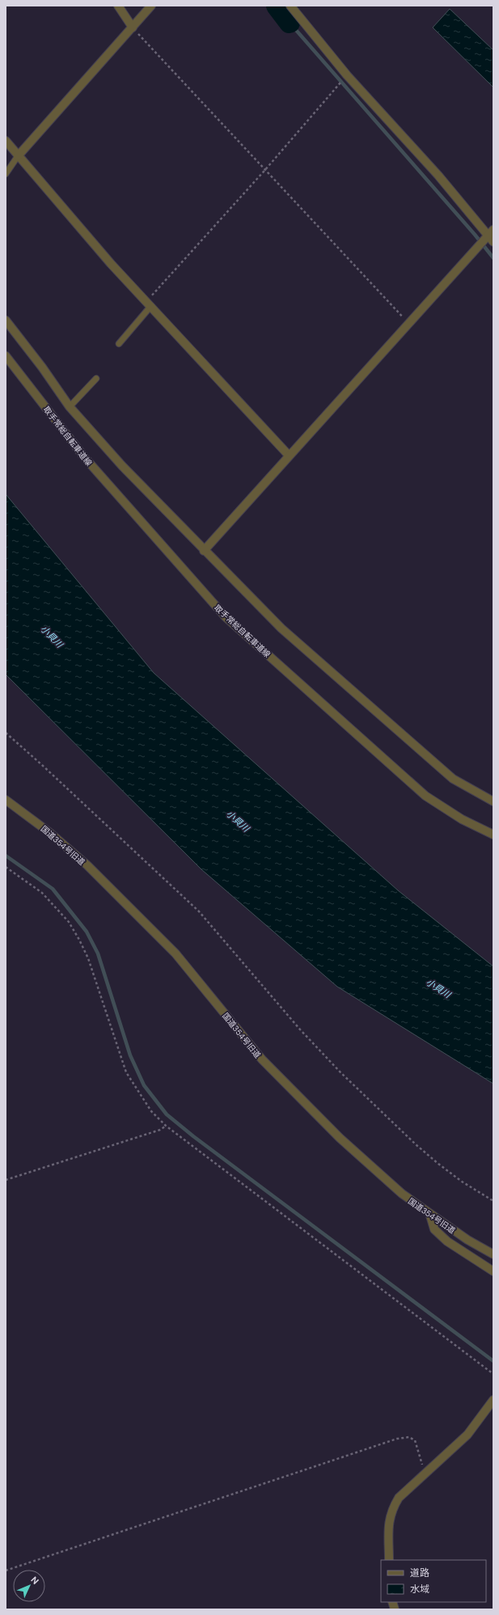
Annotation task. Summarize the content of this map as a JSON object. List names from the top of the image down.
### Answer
{
  "streets": {
    "street": ["取手常総自転車道線", "国道354号旧道"]
  },
  "water": ["小貝川"],
  "legend": ["道路", "水域"],
  "north": "top right"
}
